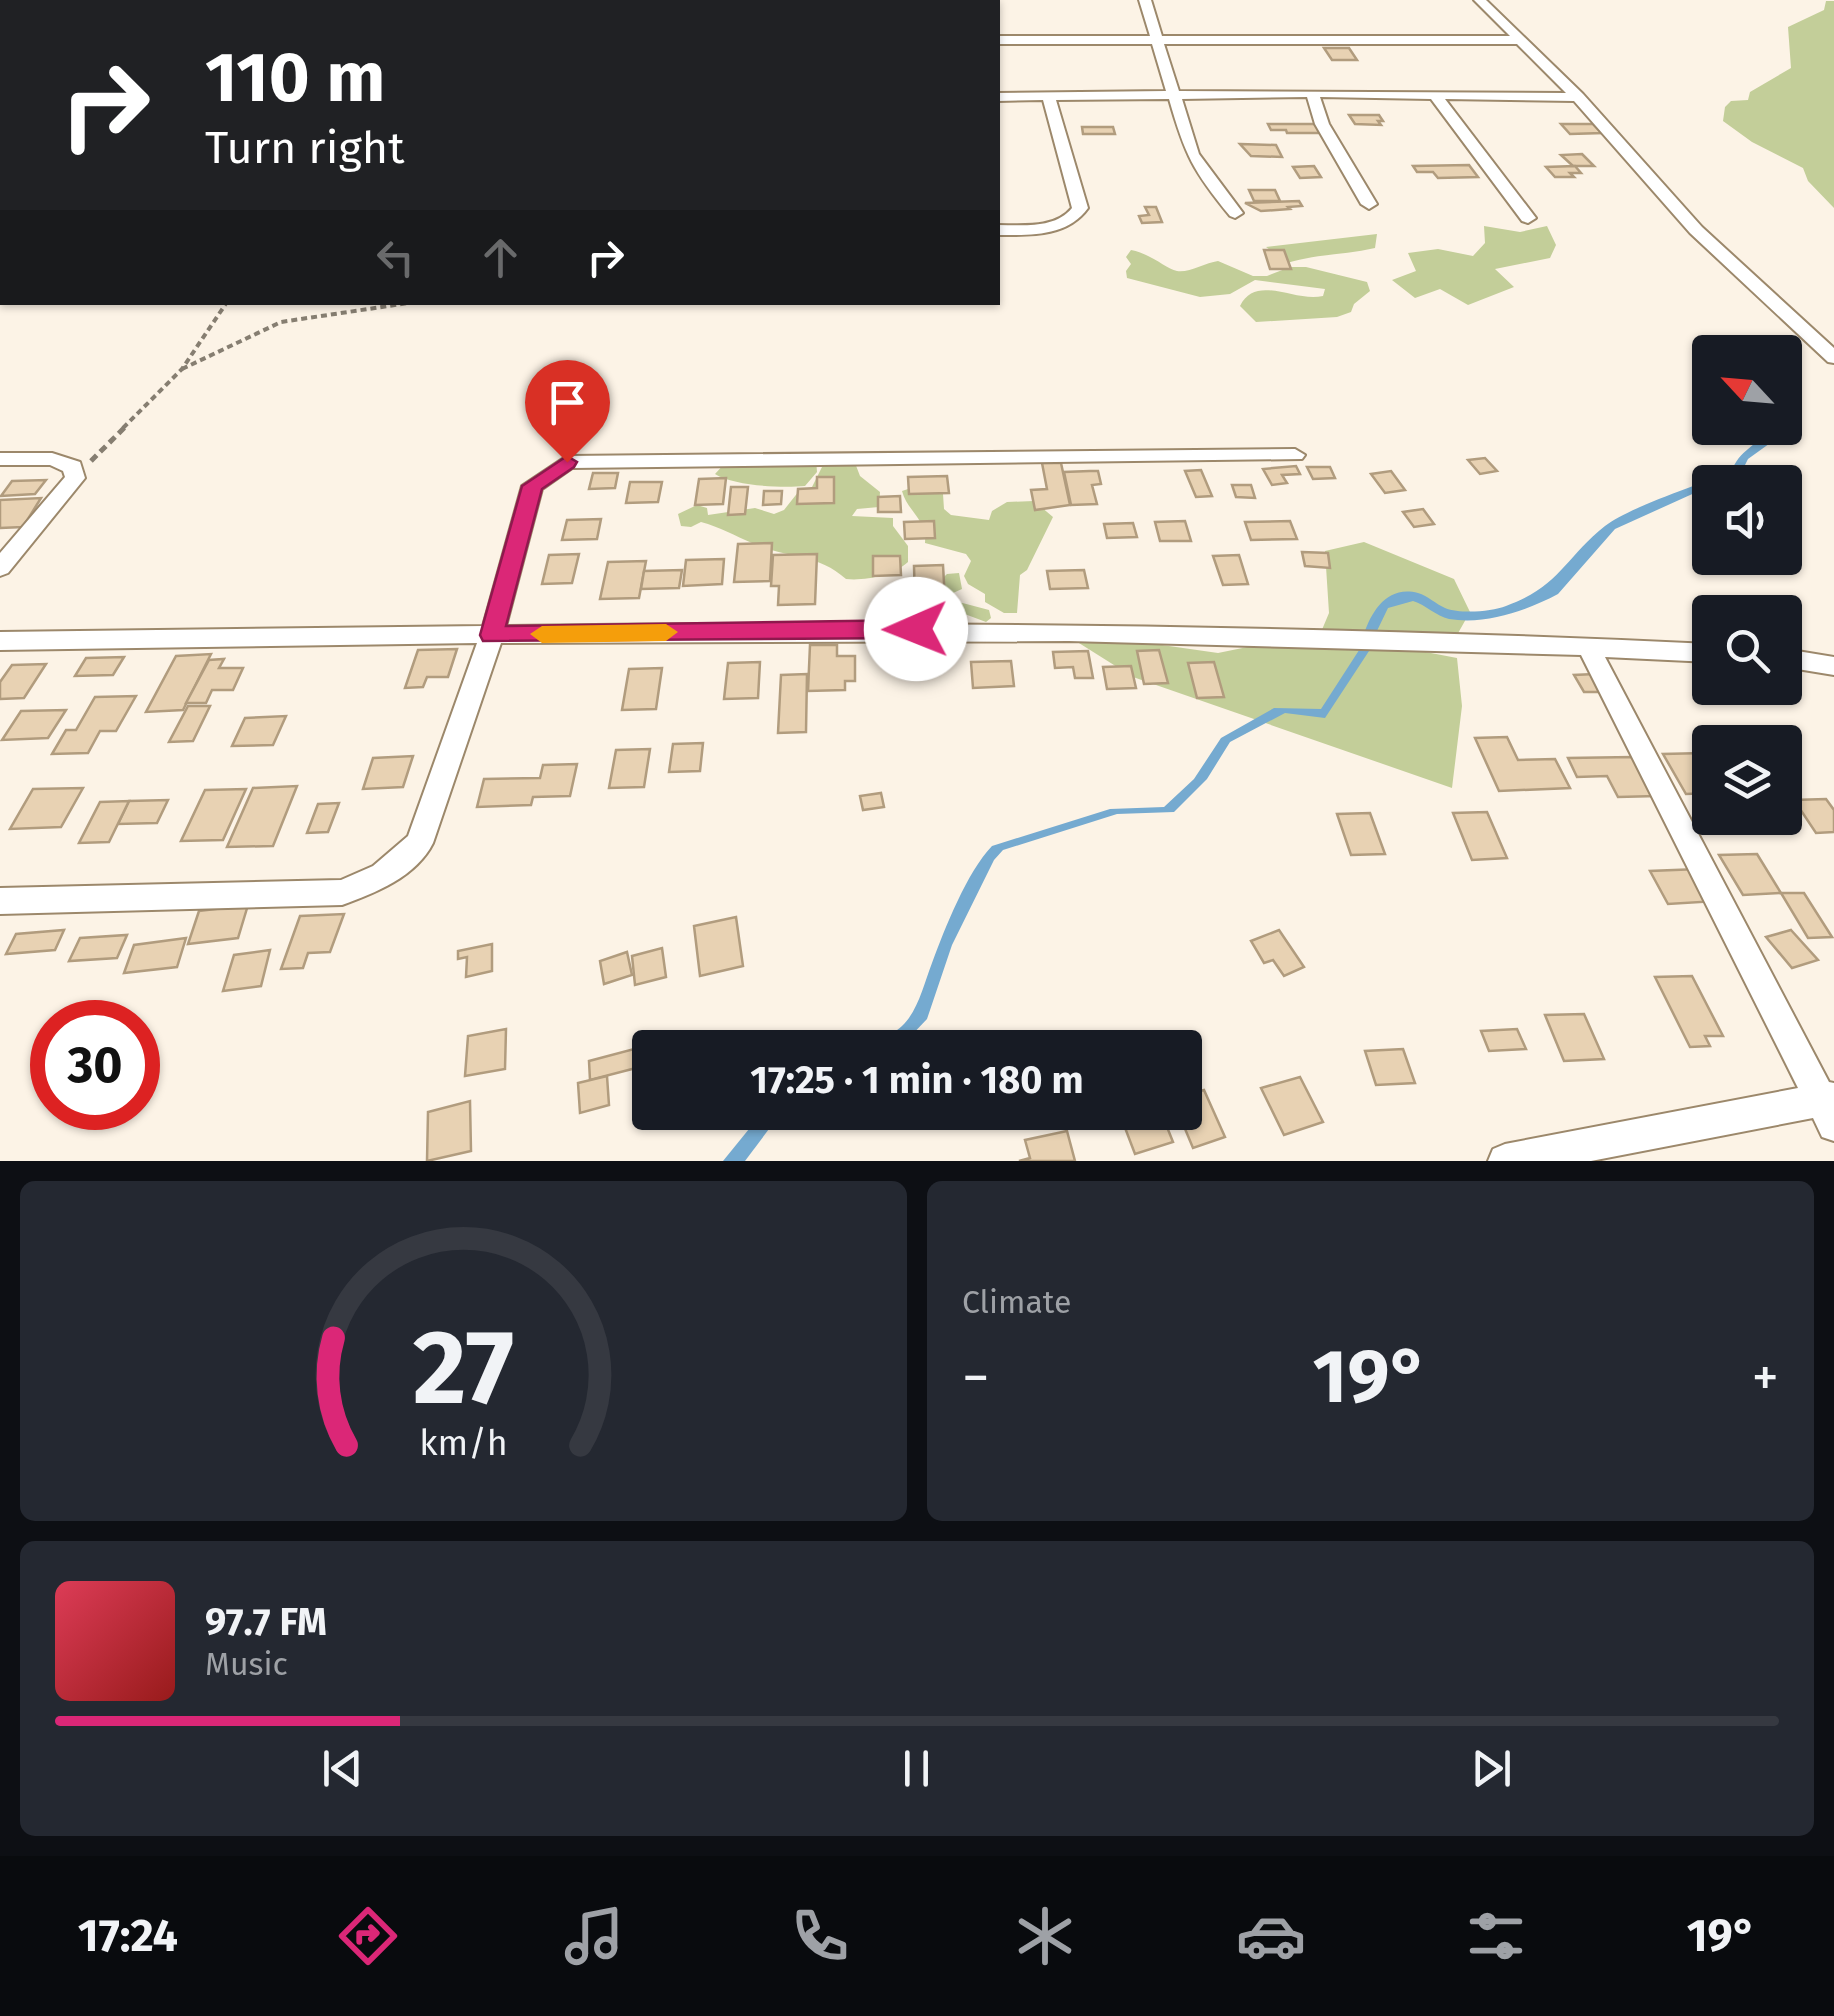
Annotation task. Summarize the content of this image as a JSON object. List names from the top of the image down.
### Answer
{
  "north": "top left",
  "page": {
    "turn": ["110 m", "Turn right"],
    "limit": "30",
    "trip": "17:25 · 1 min · 180 m",
    "tile": "Climate",
    "heat": ["−", "19°", "+"],
    "song": ["97.7 FM", "Music"],
    "tabs": ["17:24", "19°"],
    "gauge": ["27", "km/h"]
  }
}
